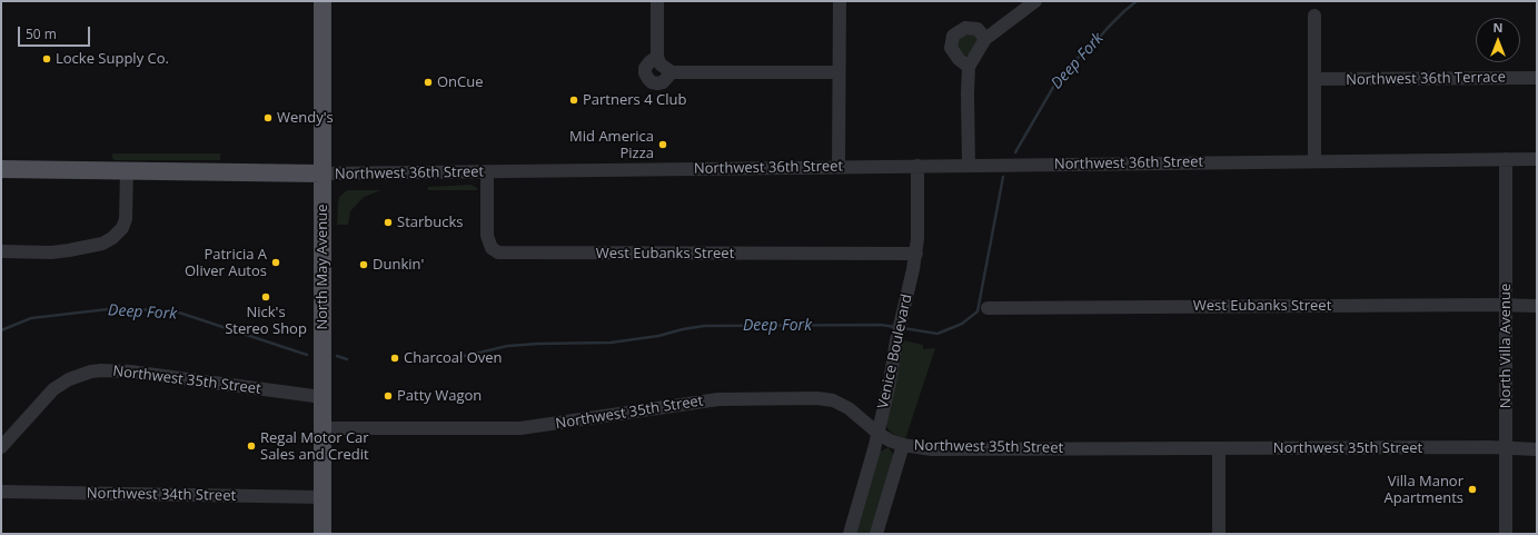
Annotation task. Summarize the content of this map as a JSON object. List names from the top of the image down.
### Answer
{
  "streets": {
    "main road": ["Northwest 36th Street", "North May Avenue"],
    "street": [
      "Northwest 36th Terrace",
      "West Eubanks Street",
      "North Villa Avenue",
      "Venice Boulevard",
      "Northwest 35th Street",
      "Northwest 34th Street"
    ]
  },
  "crossings": [
    ["Northwest 36th Street", "West Eubanks Street"],
    ["Northwest 36th Street", "North May Avenue"],
    ["Northwest 36th Street", "North Villa Avenue"],
    ["Northwest 36th Street", "Venice Boulevard"],
    ["West Eubanks Street", "North Villa Avenue"],
    ["West Eubanks Street", "Venice Boulevard"],
    ["North May Avenue", "Northwest 35th Street"],
    ["North May Avenue", "Northwest 34th Street"],
    ["North Villa Avenue", "Northwest 35th Street"],
    ["Venice Boulevard", "Northwest 35th Street"]
  ],
  "water": ["Deep Fork"],
  "places": [
    "Locke Supply Co.",
    "OnCue",
    "Partners 4 Club",
    "Wendy's",
    "Mid America Pizza",
    "Starbucks",
    "Patricia A Oliver Autos",
    "Dunkin'",
    "Nick's Stereo Shop",
    "Charcoal Oven",
    "Patty Wagon",
    "Regal Motor Car Sales and Credit",
    "Villa Manor Apartments"
  ],
  "scale_bar": "50 m",
  "north": "top"
}
